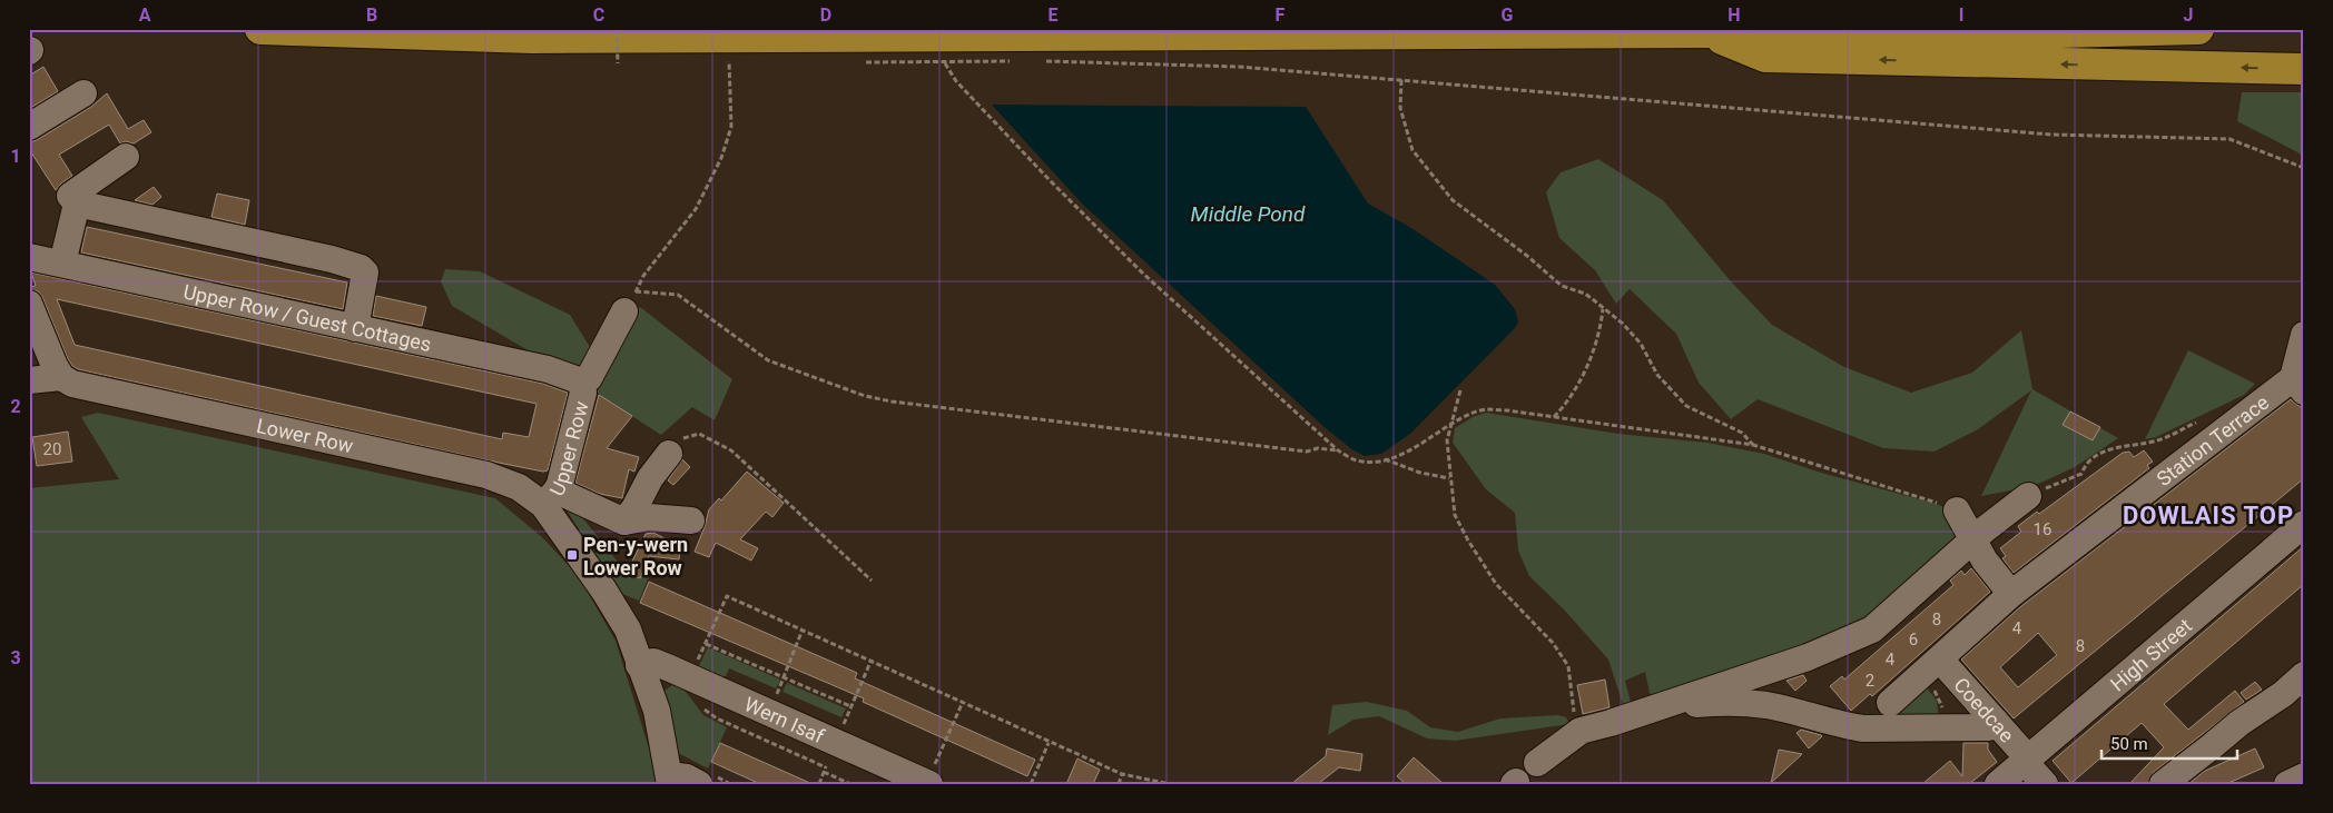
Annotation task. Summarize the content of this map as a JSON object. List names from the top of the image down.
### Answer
{
  "streets": {
    "street": [
      "Upper Row / Guest Cottages",
      "Lower Row",
      "Station Terrace",
      "Upper Row",
      "High Street",
      "Coedcae",
      "Wern Isaf"
    ]
  },
  "crossings": [
    ["Upper Row / Guest Cottages", "Upper Row"],
    ["Lower Row", "Upper Row"],
    ["Station Terrace", "Coedcae"],
    ["High Street", "Coedcae"]
  ],
  "districts": ["DOWLAIS TOP"],
  "water": ["Middle Pond"],
  "places": {
    "transit": ["Pen-y-wern Lower Row"]
  },
  "house_numbers": [
    "20",
    "16",
    "8",
    "4",
    "6",
    "8",
    "4",
    "2"
  ],
  "scale_bar": "50 m",
  "grid": {
    "columns": [
      "A",
      "B",
      "C",
      "D",
      "E",
      "F",
      "G",
      "H",
      "I",
      "J"
    ],
    "rows": ["1", "2", "3"]
  }
}
